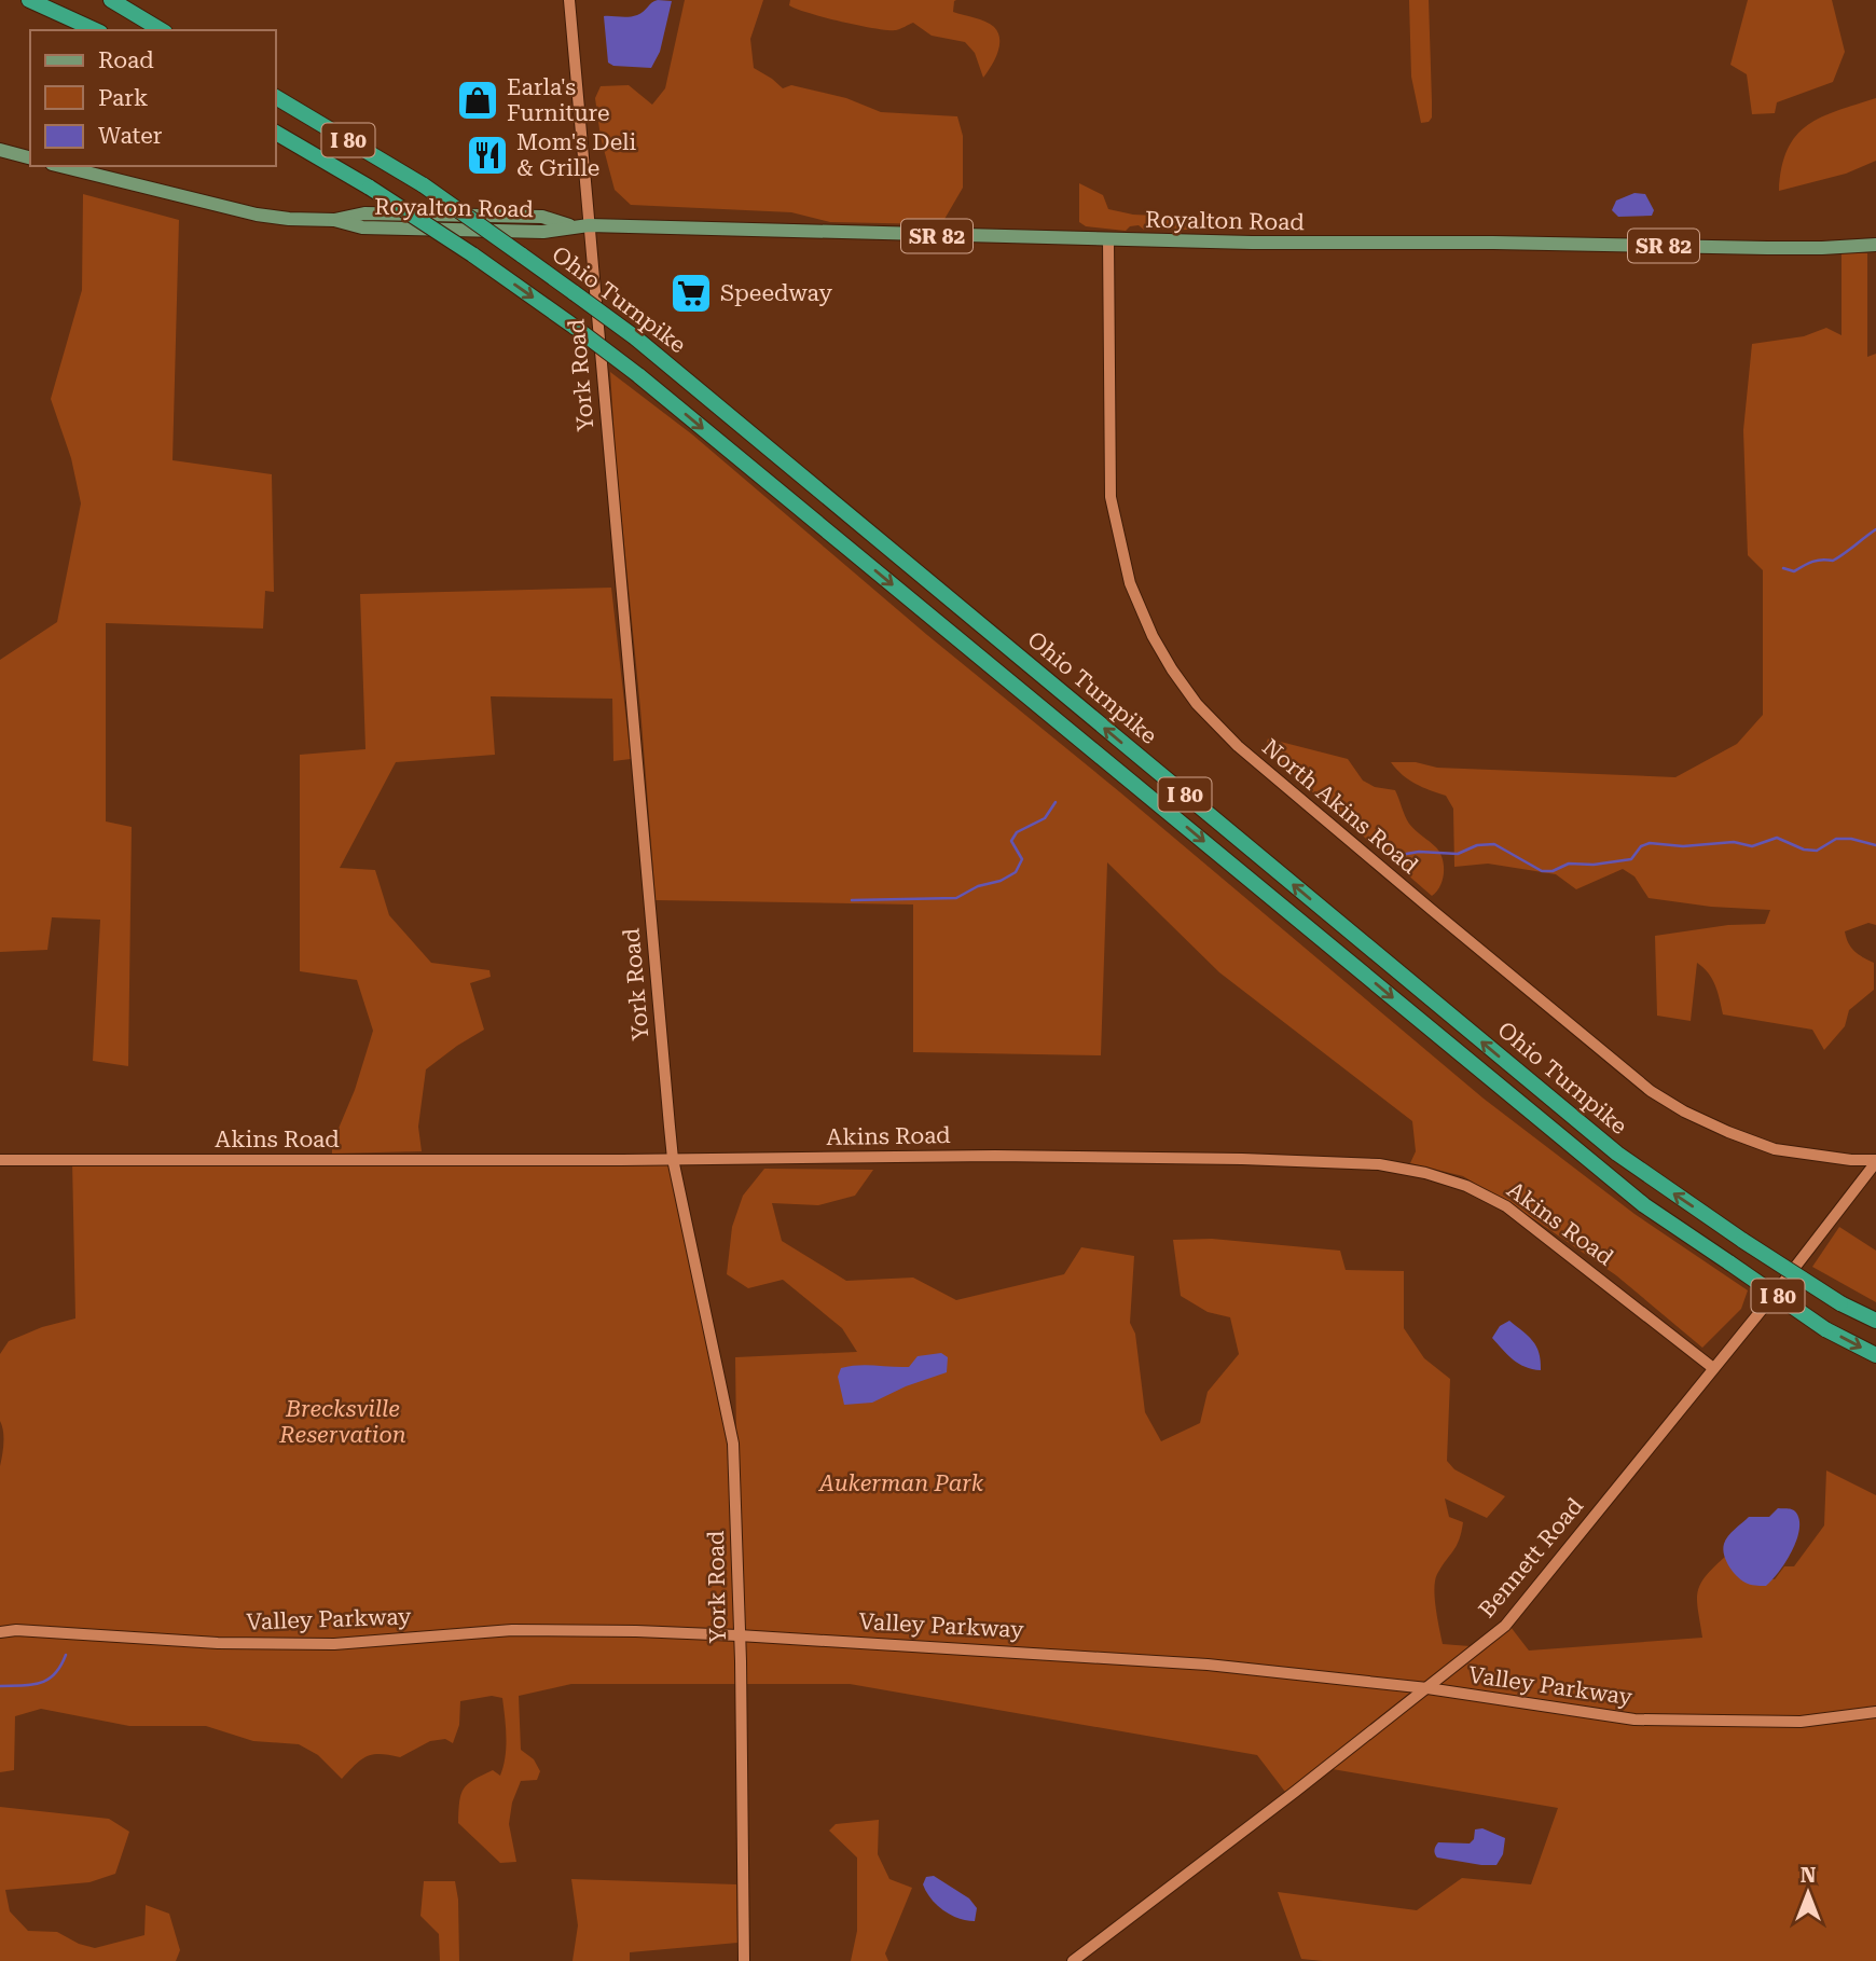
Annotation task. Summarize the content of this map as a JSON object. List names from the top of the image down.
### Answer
{
  "streets": {
    "highway": ["I 80", "Ohio Turnpike"],
    "main road": ["Royalton Road", "SR 82"],
    "street": [
      "York Road",
      "North Akins Road",
      "Akins Road",
      "Bennett Road",
      "Valley Parkway"
    ]
  },
  "crossings": [
    ["Royalton Road", "York Road"],
    ["Royalton Road", "North Akins Road"],
    ["York Road", "Akins Road"],
    ["York Road", "Valley Parkway"],
    ["North Akins Road", "Bennett Road"],
    ["Akins Road", "Bennett Road"],
    ["Bennett Road", "Valley Parkway"]
  ],
  "parks": ["Brecksville Reservation", "Aukerman Park"],
  "places": {
    "shop": ["Earla's Furniture"],
    "restaurant": ["Mom's Deli & Grille"],
    "supermarket": ["Speedway"]
  },
  "legend": ["Road", "Park", "Water"],
  "north": "top"
}
